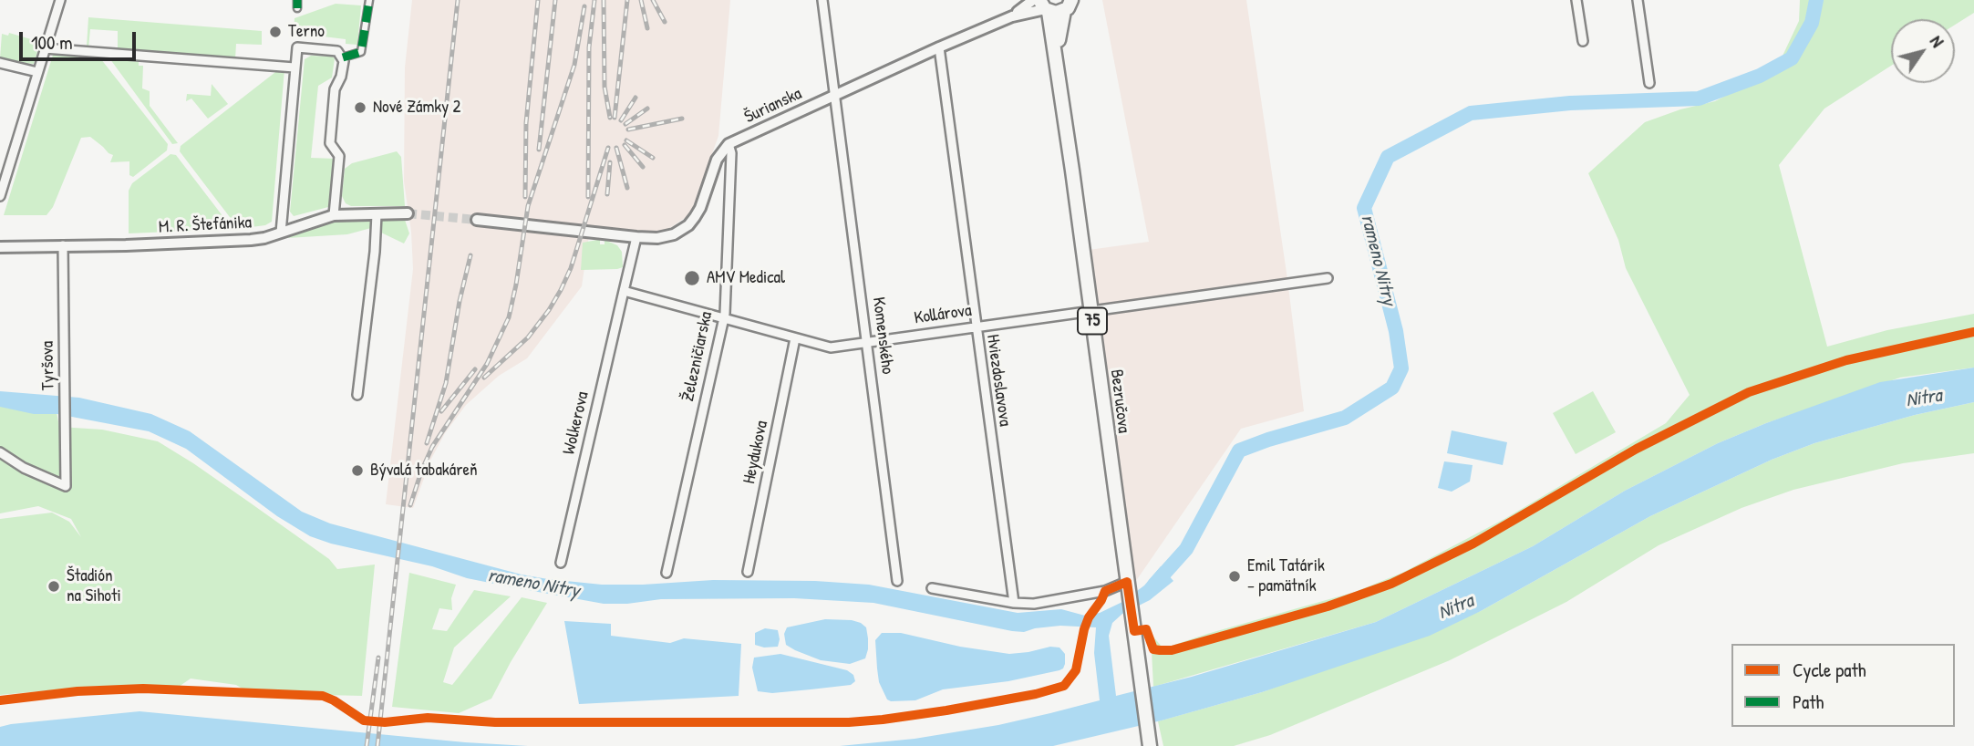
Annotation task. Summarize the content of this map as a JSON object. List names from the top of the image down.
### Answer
{
  "streets": {
    "main road": ["75", "Bezručova"],
    "street": [
      "Šurianska",
      "M. R. Štefánika",
      "Kollárova",
      "Komenského",
      "Železničiarska",
      "Tyršova",
      "Hviezdoslavova",
      "Wolkerova",
      "Heydukova"
    ]
  },
  "crossings": [
    ["Šurianska", "Komenského"],
    ["Šurianska", "Železničiarska"],
    ["Šurianska", "Hviezdoslavova"],
    ["Šurianska", "Bezručova"],
    ["M. R. Štefánika", "Tyršova"],
    ["Kollárova", "Komenského"],
    ["Kollárova", "Železničiarska"],
    ["Kollárova", "Hviezdoslavova"],
    ["Kollárova", "Bezručova"],
    ["Kollárova", "Wolkerova"],
    ["Kollárova", "Heydukova"]
  ],
  "water": ["rameno Nitry", "Nitra"],
  "places": [
    "Terno",
    "Nové Zámky 2",
    "AMV Medical",
    "Bývalá tabakáreň",
    "Emil Tatárik – pamätník",
    "Štadión na Sihoti"
  ],
  "legend": ["Cycle path", "Path"],
  "scale_bar": "100 m",
  "north": "top right"
}
